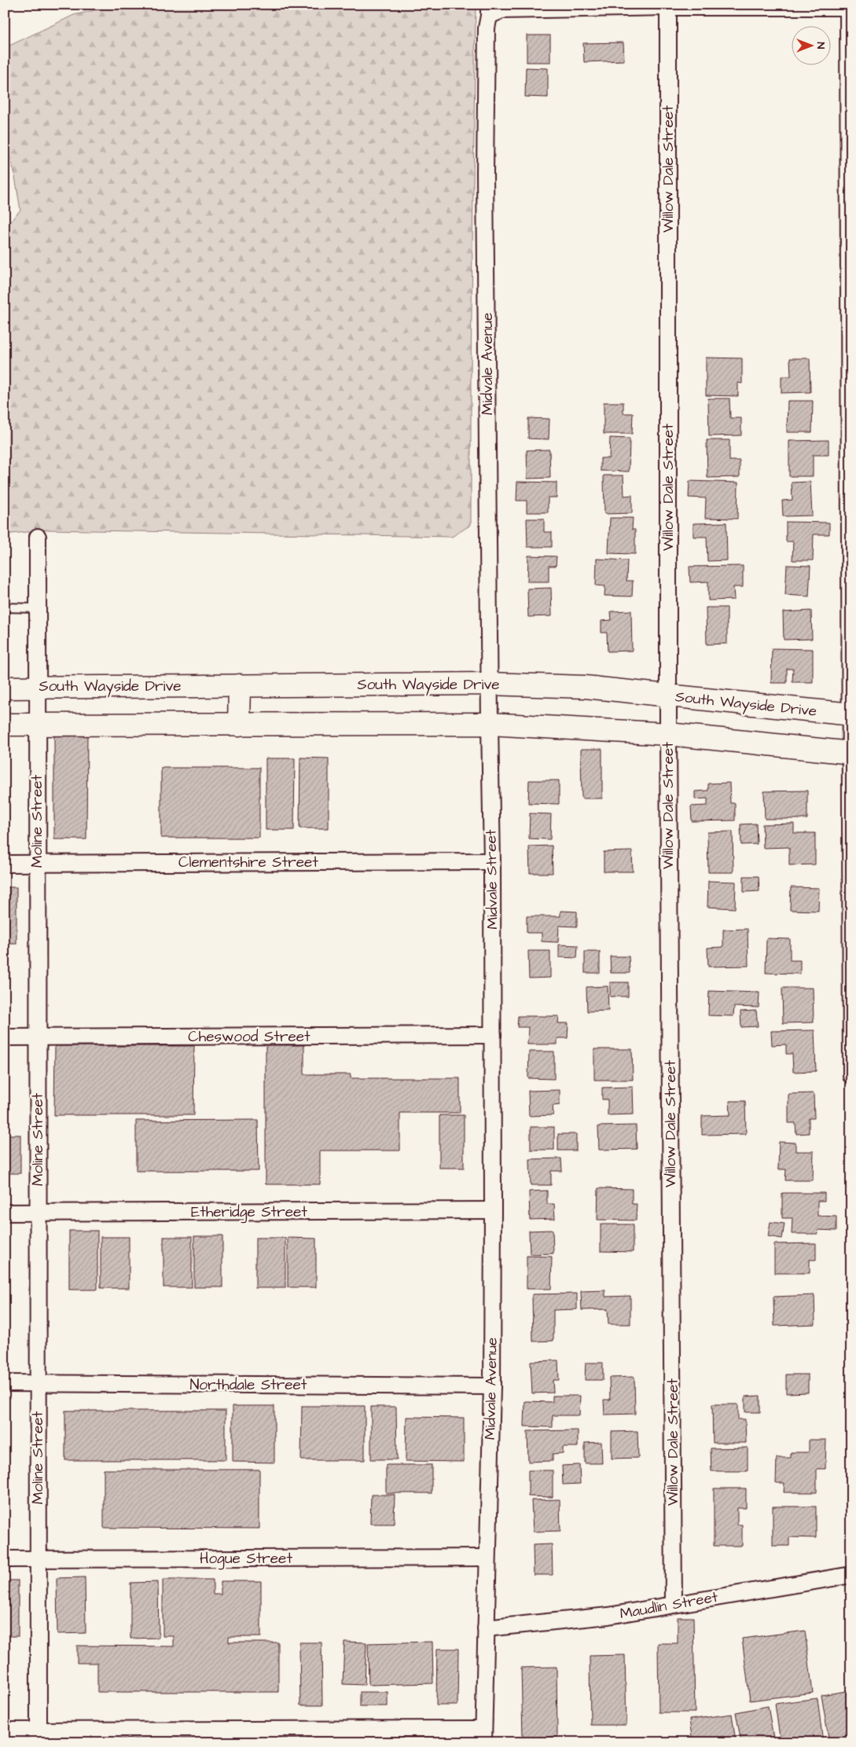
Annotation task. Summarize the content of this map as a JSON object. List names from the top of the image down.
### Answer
{
  "streets": {
    "main road": ["South Wayside Drive"],
    "street": [
      "Willow Dale Street",
      "Midvale Avenue",
      "Moline Street",
      "Clementshire Street",
      "Midvale Street",
      "Cheswood Street",
      "Etheridge Street",
      "Northdale Street",
      "Hogue Street",
      "Maudlin Street"
    ]
  },
  "crossings": [
    ["Willow Dale Street", "South Wayside Drive"],
    ["Willow Dale Street", "Maudlin Street"],
    ["Midvale Avenue", "South Wayside Drive"],
    ["Midvale Avenue", "Midvale Street"],
    ["Midvale Avenue", "Cheswood Street"],
    ["Midvale Avenue", "Etheridge Street"],
    ["Midvale Avenue", "Northdale Street"],
    ["Midvale Avenue", "Hogue Street"],
    ["Midvale Avenue", "Maudlin Street"],
    ["South Wayside Drive", "Moline Street"],
    ["Moline Street", "Clementshire Street"],
    ["Moline Street", "Cheswood Street"],
    ["Moline Street", "Etheridge Street"],
    ["Moline Street", "Northdale Street"],
    ["Moline Street", "Hogue Street"],
    ["Clementshire Street", "Midvale Street"],
    ["Midvale Street", "Cheswood Street"]
  ],
  "north": "right"
}
